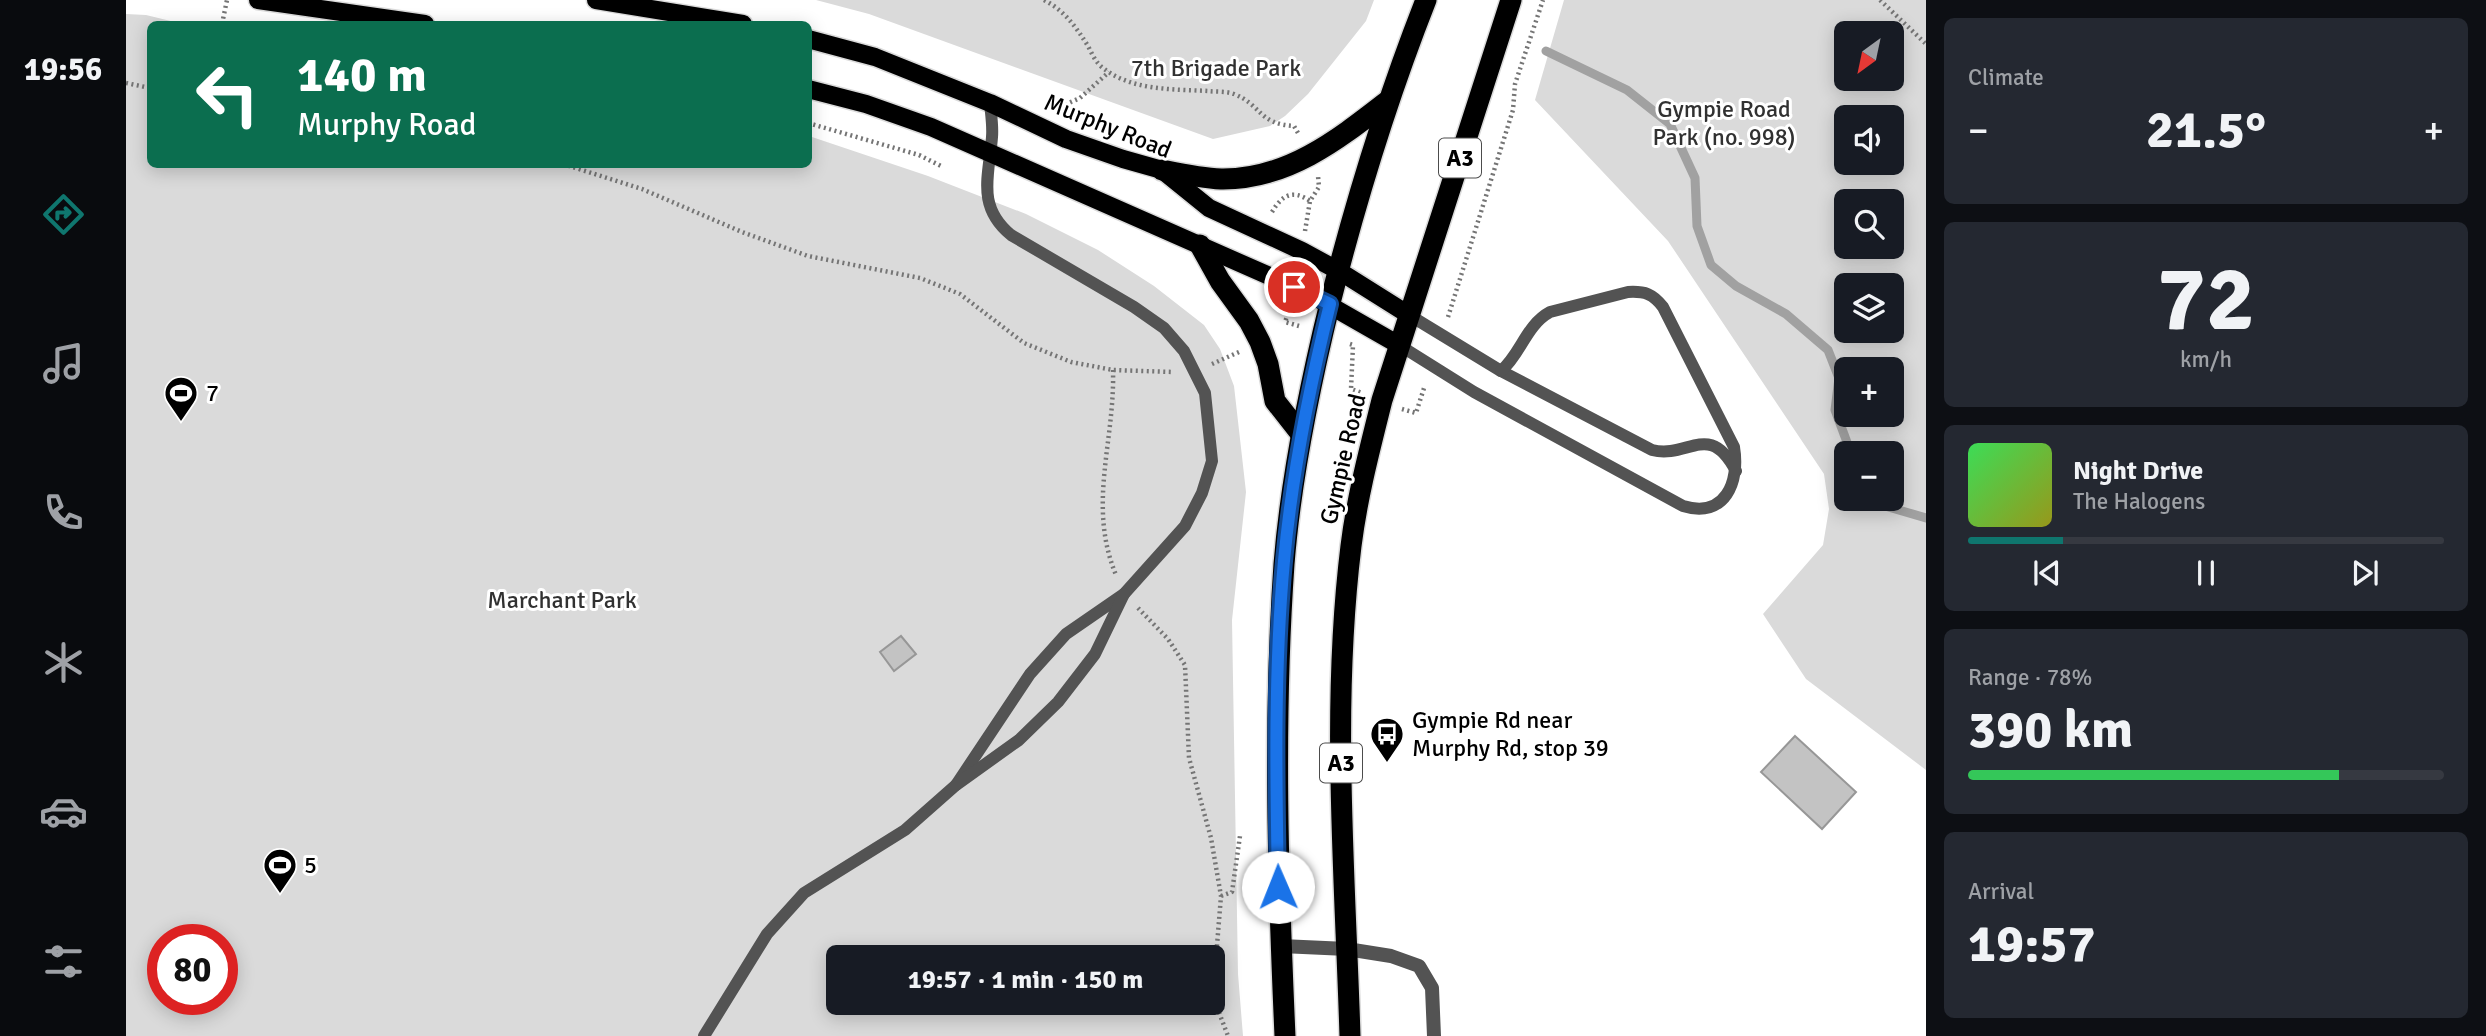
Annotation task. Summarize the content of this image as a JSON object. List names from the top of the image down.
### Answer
{
  "streets": {
    "highway": ["A3", "Gympie Road"],
    "main road": ["Murphy Road"]
  },
  "crossings": [
    ["Murphy Road", "Gympie Road"]
  ],
  "parks": ["7th Brigade Park", "Gympie Road Park (no. 998)", "Marchant Park"],
  "places": {
    "sports": ["7", "5"],
    "bus stop": ["Gympie Rd near Murphy Rd, stop 39"]
  },
  "north": "bottom left",
  "page": {
    "tabs": "19:56",
    "tile": [
      "Climate",
      ["72", "km/h"],
      ["Range · 78%", "390 km"],
      ["Arrival", "19:57"]
    ],
    "map_buttons": ["+", "−"],
    "turn": ["140 m", "Murphy Road"],
    "heat": ["−", "21.5°", "+"],
    "song": ["Night Drive", "The Halogens"],
    "limit": "80",
    "trip": "19:57 · 1 min · 150 m"
  }
}
